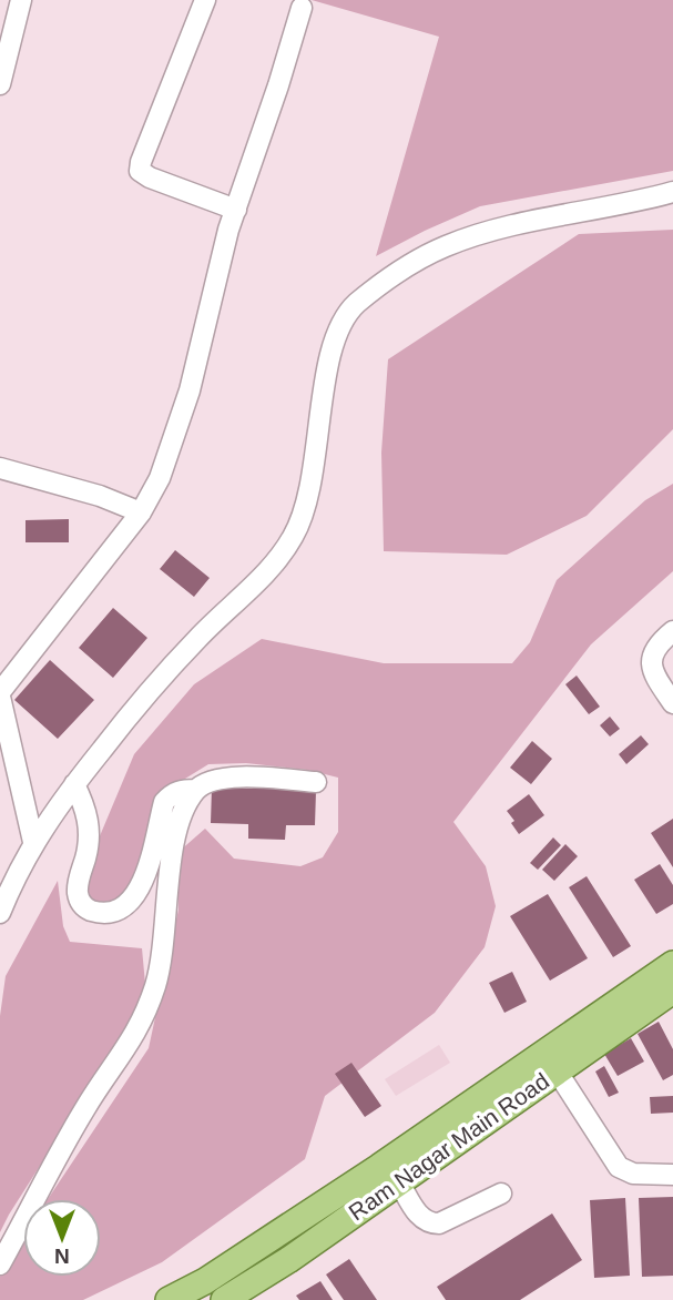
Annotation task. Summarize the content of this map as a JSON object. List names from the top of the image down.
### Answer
{
  "streets": {
    "main road": ["Ram Nagar Main Road"]
  },
  "north": "bottom"
}
